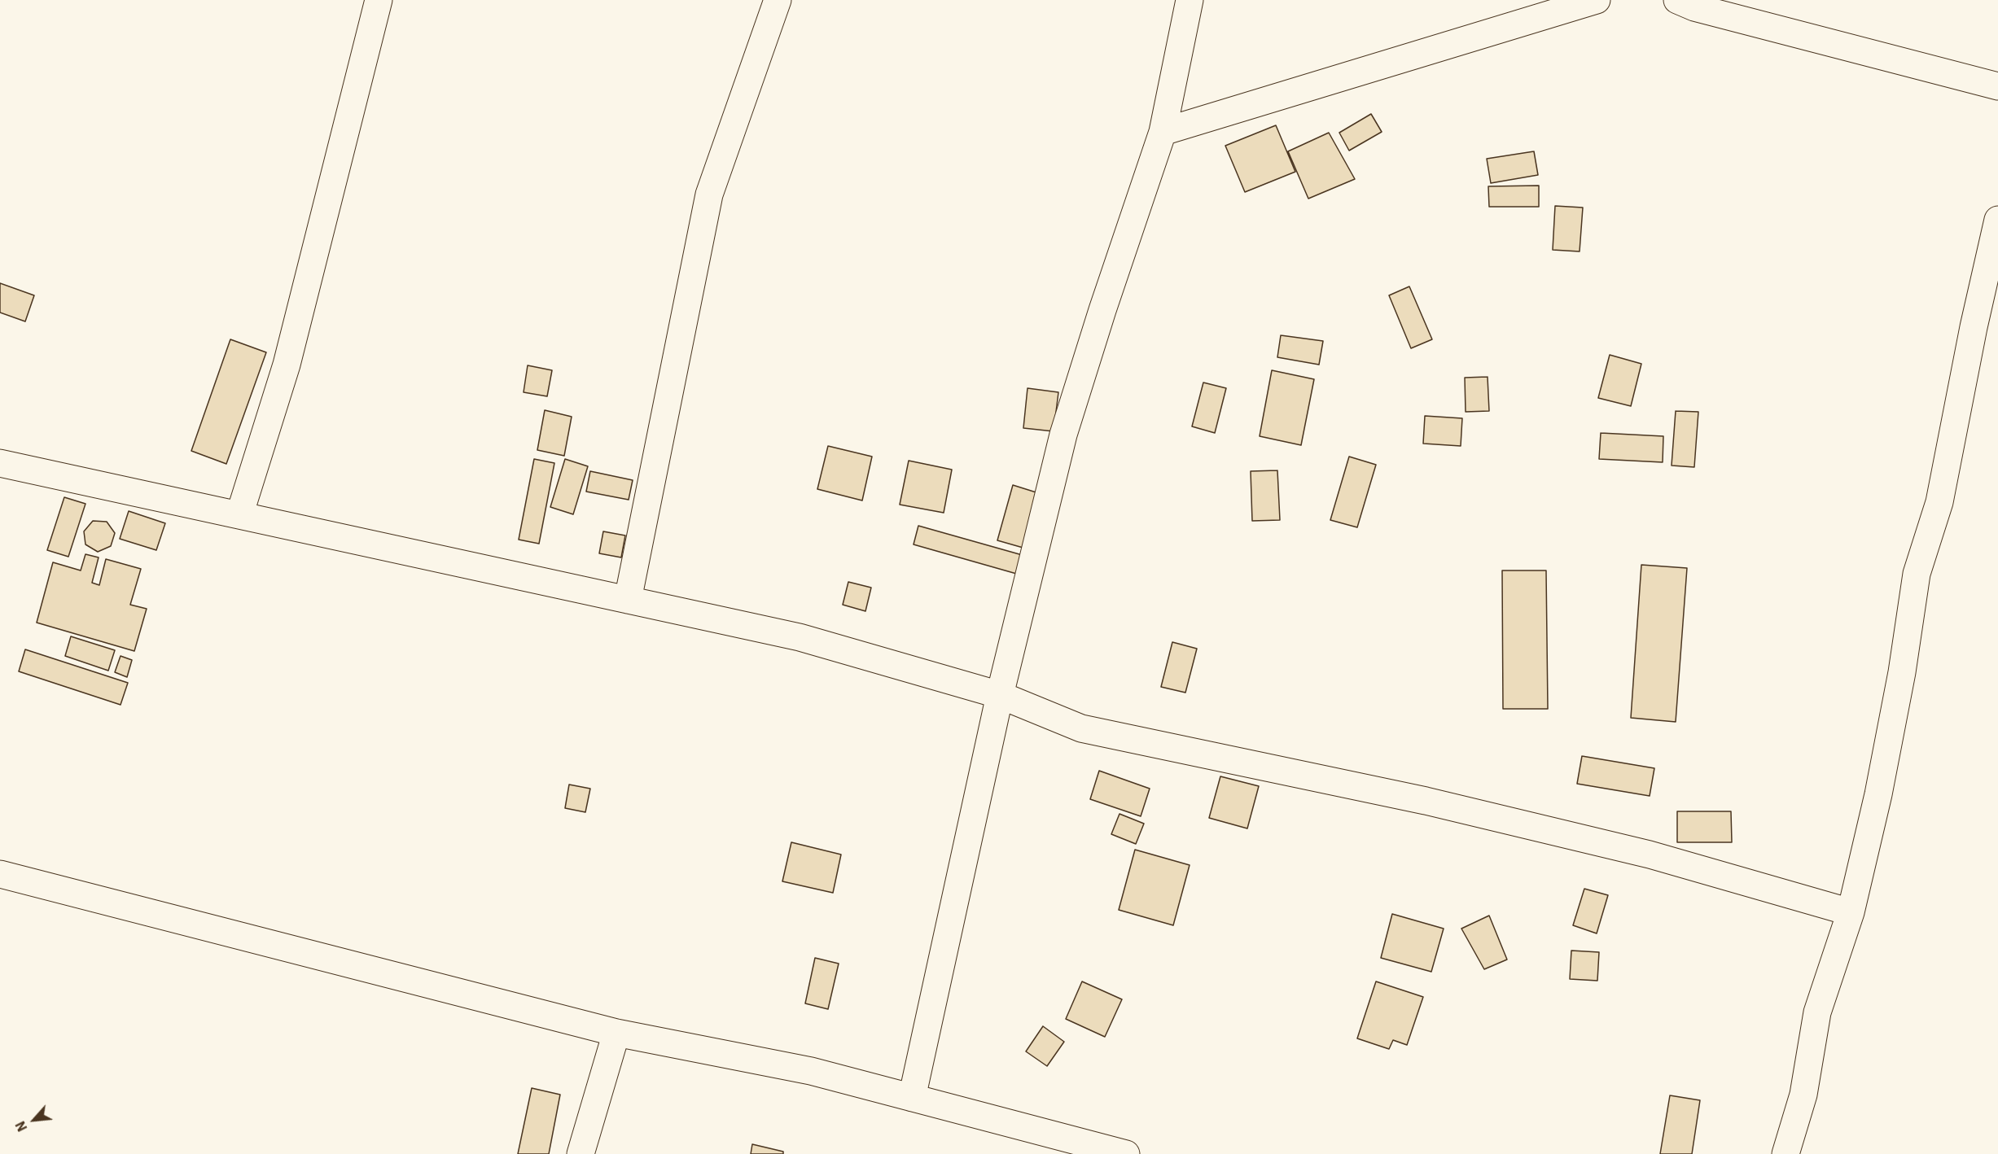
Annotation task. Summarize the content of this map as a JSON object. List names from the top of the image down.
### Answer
{
  "north": "bottom left"
}
